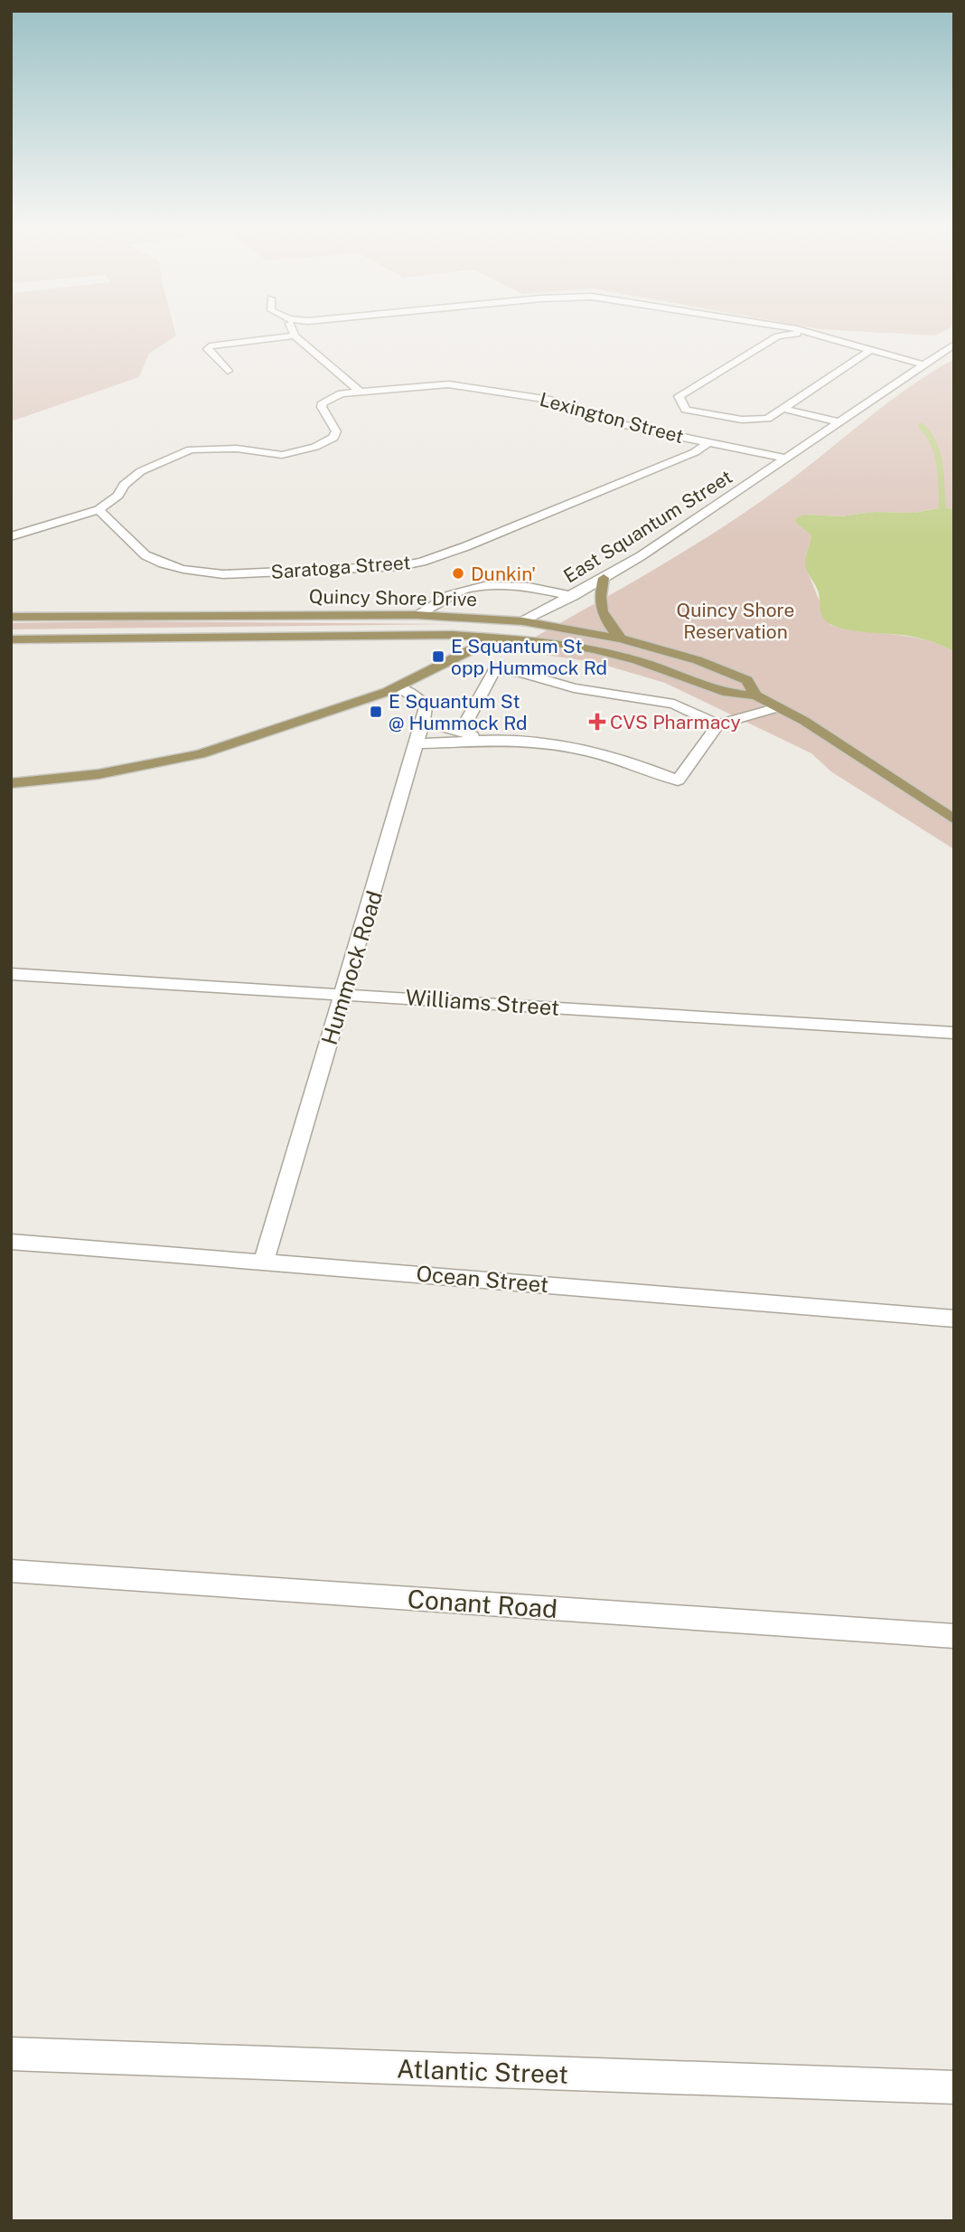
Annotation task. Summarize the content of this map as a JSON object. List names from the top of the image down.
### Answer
{
  "streets": {
    "main road": ["East Squantum Street", "Quincy Shore Drive"],
    "street": [
      "Lexington Street",
      "Saratoga Street",
      "Hummock Road",
      "Williams Street",
      "Ocean Street",
      "Conant Road",
      "Atlantic Street"
    ]
  },
  "crossings": [
    ["Lexington Street", "East Squantum Street"],
    ["Lexington Street", "Saratoga Street"],
    ["East Squantum Street", "Quincy Shore Drive"],
    ["Hummock Road", "Williams Street"],
    ["Hummock Road", "Ocean Street"]
  ],
  "parks": ["Quincy Shore Reservation"],
  "places": {
    "other": ["Dunkin'"],
    "transit": ["E Squantum St opp Hummock Rd", "E Squantum St @ Hummock Rd"],
    "health": ["CVS Pharmacy"]
  }
}
